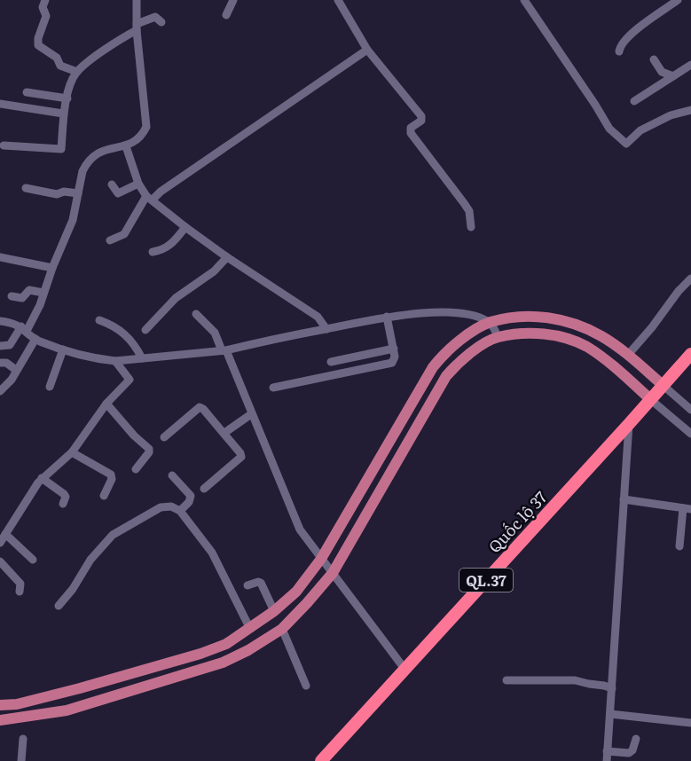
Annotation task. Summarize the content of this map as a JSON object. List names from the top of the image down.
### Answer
{
  "streets": {
    "highway": ["Quốc lộ 37", "QL.37"]
  },
  "crossings": [
    ["Quốc lộ 37", "QL.37"]
  ]
}
